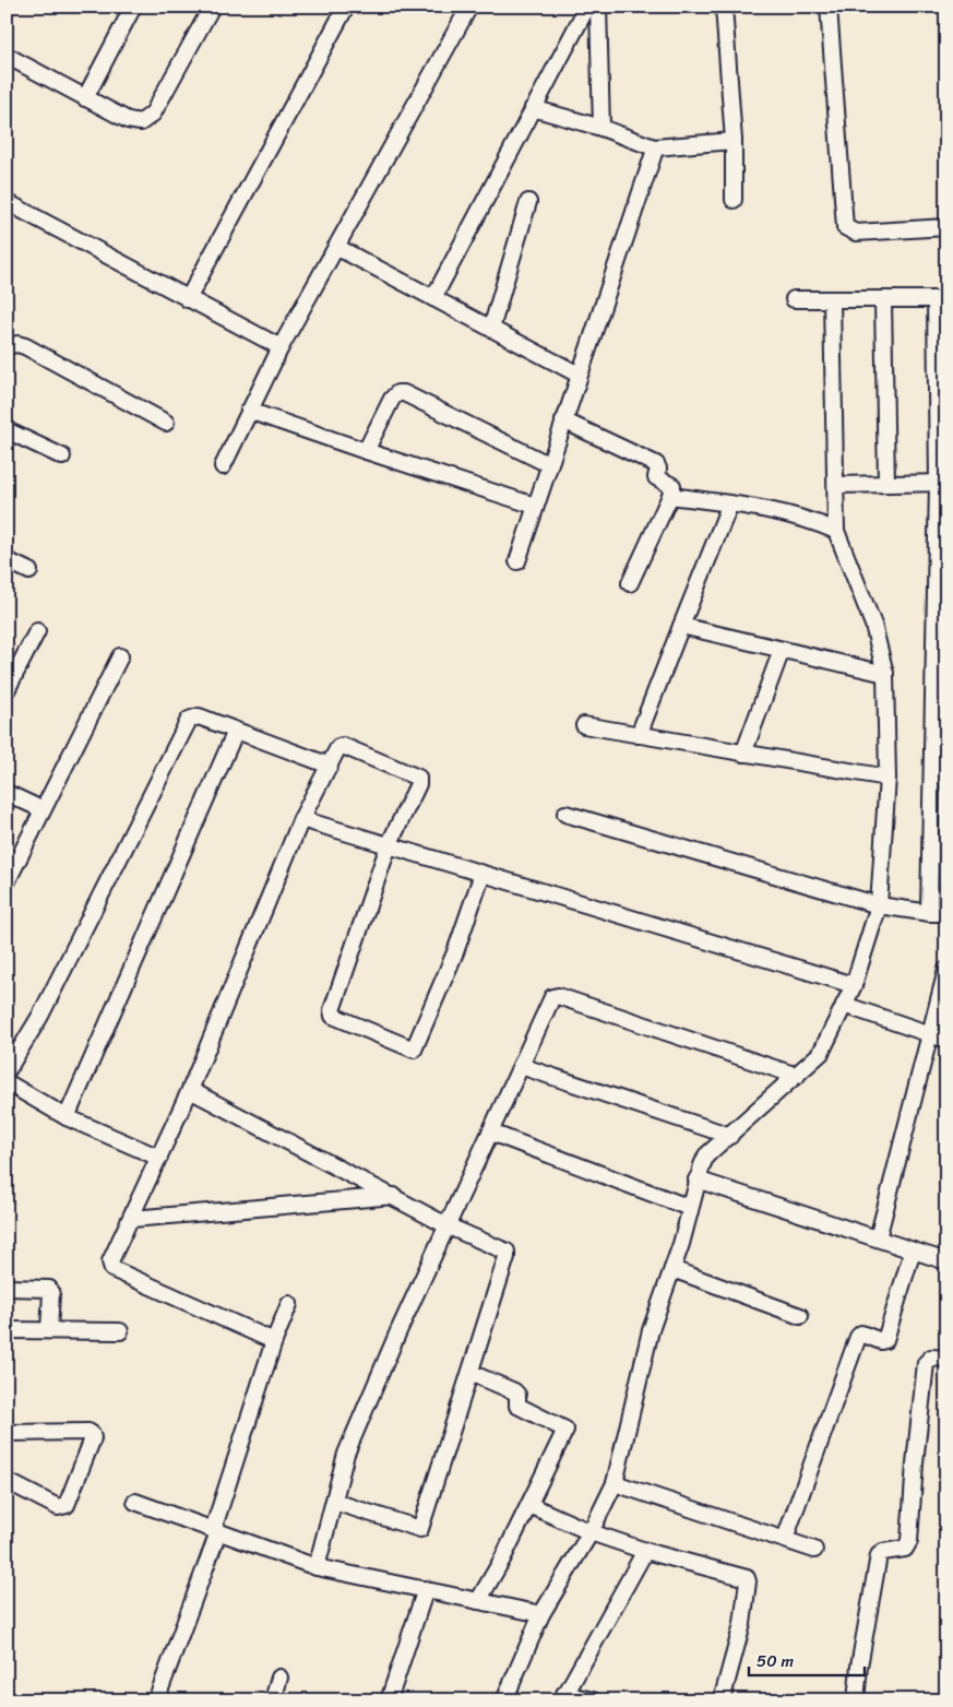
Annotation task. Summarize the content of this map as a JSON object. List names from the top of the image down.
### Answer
{
  "scale_bar": "50 m"
}
